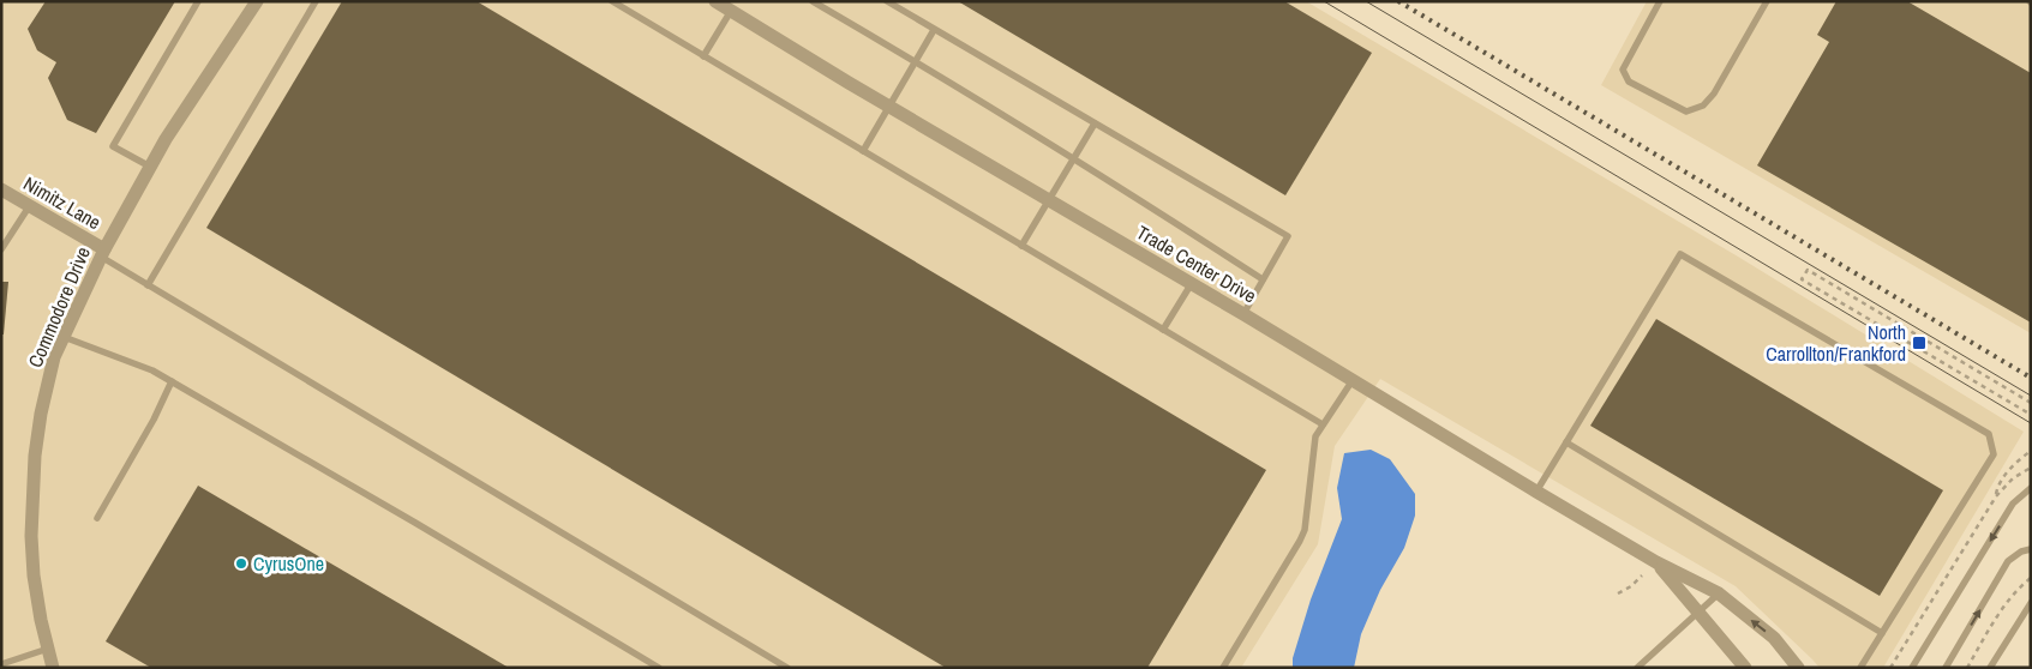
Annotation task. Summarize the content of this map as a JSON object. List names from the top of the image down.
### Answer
{
  "streets": {
    "street": ["Nimitz Lane", "Trade Center Drive", "Commodore Drive"]
  },
  "crossings": [
    ["Nimitz Lane", "Commodore Drive"]
  ],
  "places": {
    "transit": ["North Carrollton/Frankford"],
    "other": ["CyrusOne"]
  }
}
